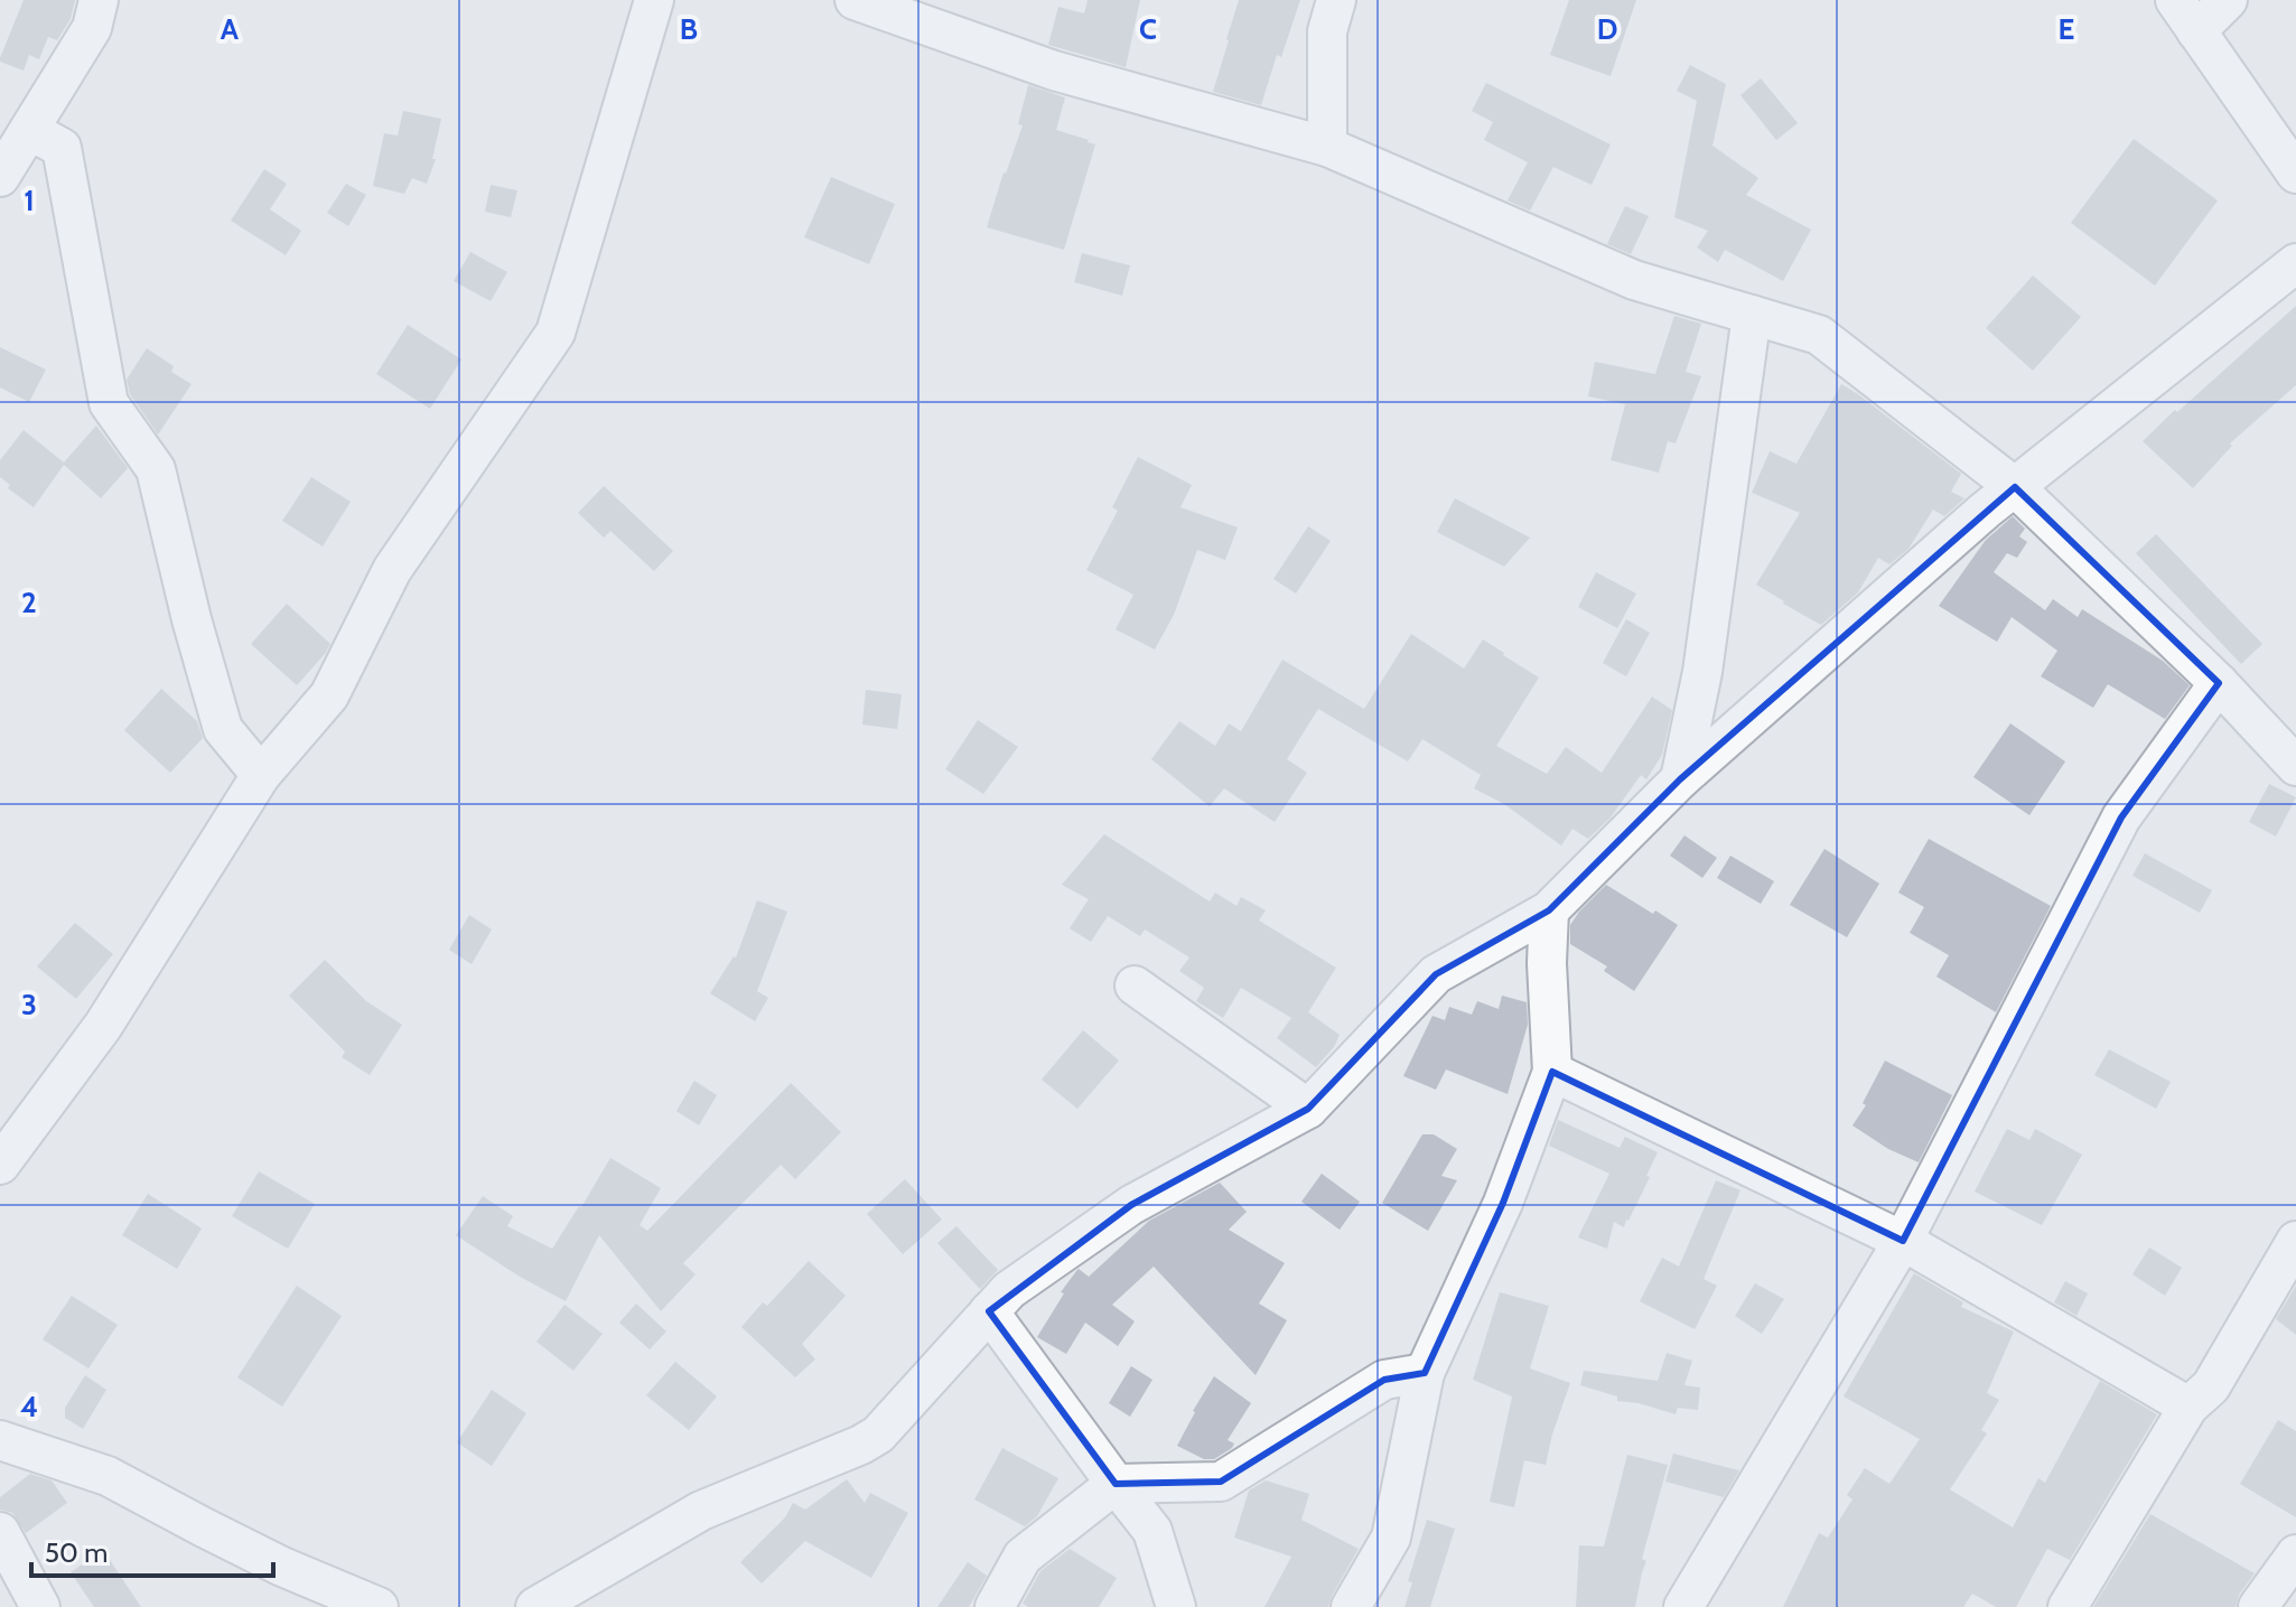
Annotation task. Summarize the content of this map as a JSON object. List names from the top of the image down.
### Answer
{
  "scale_bar": "50 m",
  "grid": {
    "columns": [
      "A",
      "B",
      "C",
      "D",
      "E"
    ],
    "rows": [
      "1",
      "2",
      "3",
      "4"
    ]
  }
}
